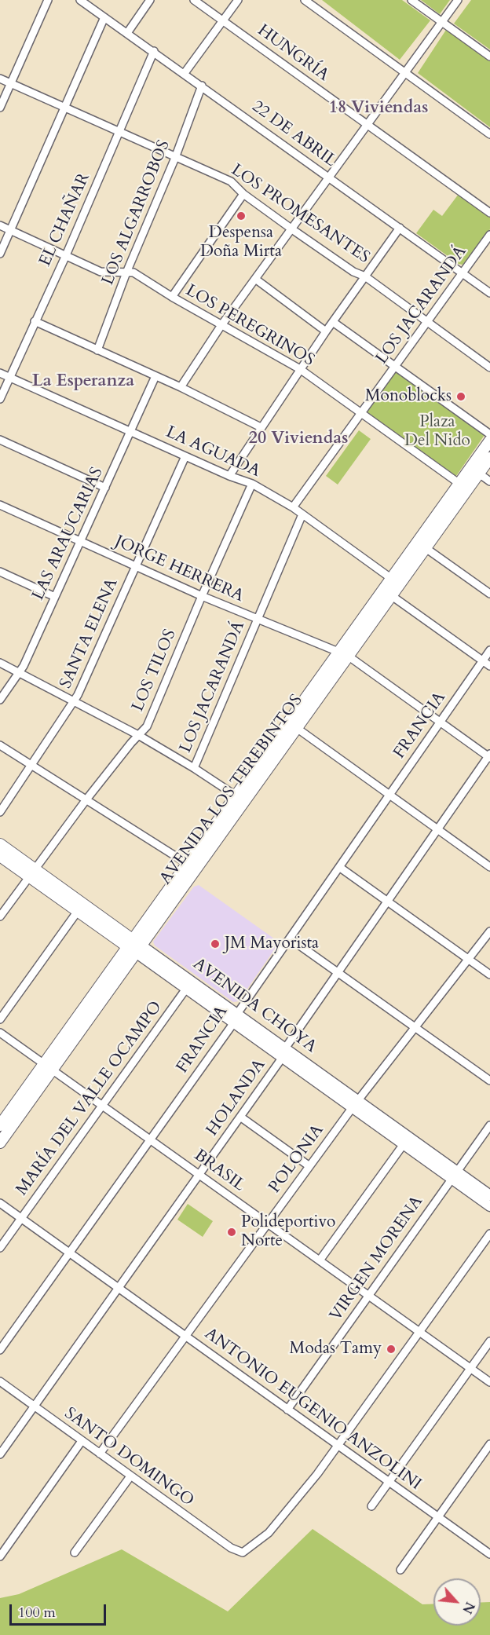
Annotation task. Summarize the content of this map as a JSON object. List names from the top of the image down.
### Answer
{
  "streets": {
    "main road": ["AVENIDA LOS TEREBINTOS", "AVENIDA CHOYA"],
    "street": [
      "HUNGRÍA",
      "22 DE ABRIL",
      "LOS ALGARROBOS",
      "LOS PROMESANTES",
      "EL CHAÑAR",
      "LOS JACARANDÁ",
      "LOS PEREGRINOS",
      "LA AGUADA",
      "LAS ARAUCARIAS",
      "JORGE HERRERA",
      "SANTA ELENA",
      "LOS TILOS",
      "FRANCIA",
      "HOLANDA",
      "MARÍA DEL VALLE OCAMPO",
      "POLONIA",
      "BRASIL",
      "VIRGEN MORENA",
      "ANTONIO EUGENIO ANZOLINI",
      "SANTO DOMINGO"
    ]
  },
  "crossings": [
    ["22 DE ABRIL", "LOS ALGARROBOS"],
    ["22 DE ABRIL", "EL CHAÑAR"],
    ["22 DE ABRIL", "LOS JACARANDÁ"],
    ["LOS ALGARROBOS", "LOS PROMESANTES"],
    ["LOS ALGARROBOS", "LOS PEREGRINOS"],
    ["LOS PROMESANTES", "EL CHAÑAR"],
    ["LOS PROMESANTES", "LOS JACARANDÁ"],
    ["EL CHAÑAR", "LOS PEREGRINOS"],
    ["EL CHAÑAR", "LA AGUADA"],
    ["LOS JACARANDÁ", "LOS PEREGRINOS"],
    ["LOS JACARANDÁ", "LA AGUADA"],
    ["LOS JACARANDÁ", "JORGE HERRERA"],
    ["LOS PEREGRINOS", "AVENIDA LOS TEREBINTOS"],
    ["LA AGUADA", "LAS ARAUCARIAS"],
    ["LA AGUADA", "SANTA ELENA"],
    ["LA AGUADA", "LOS TILOS"],
    ["LA AGUADA", "AVENIDA LOS TEREBINTOS"],
    ["LAS ARAUCARIAS", "JORGE HERRERA"],
    ["JORGE HERRERA", "SANTA ELENA"],
    ["JORGE HERRERA", "LOS TILOS"],
    ["JORGE HERRERA", "FRANCIA"],
    ["JORGE HERRERA", "AVENIDA LOS TEREBINTOS"],
    ["JORGE HERRERA", "HOLANDA"],
    ["LOS TILOS", "AVENIDA CHOYA"],
    ["FRANCIA", "AVENIDA CHOYA"],
    ["FRANCIA", "BRASIL"],
    ["FRANCIA", "ANTONIO EUGENIO ANZOLINI"],
    ["AVENIDA LOS TEREBINTOS", "AVENIDA CHOYA"],
    ["AVENIDA LOS TEREBINTOS", "BRASIL"],
    ["AVENIDA CHOYA", "HOLANDA"],
    ["AVENIDA CHOYA", "MARÍA DEL VALLE OCAMPO"],
    ["AVENIDA CHOYA", "POLONIA"],
    ["AVENIDA CHOYA", "VIRGEN MORENA"],
    ["HOLANDA", "BRASIL"],
    ["HOLANDA", "ANTONIO EUGENIO ANZOLINI"],
    ["HOLANDA", "SANTO DOMINGO"],
    ["MARÍA DEL VALLE OCAMPO", "BRASIL"],
    ["MARÍA DEL VALLE OCAMPO", "ANTONIO EUGENIO ANZOLINI"],
    ["POLONIA", "BRASIL"],
    ["POLONIA", "ANTONIO EUGENIO ANZOLINI"],
    ["POLONIA", "SANTO DOMINGO"],
    ["BRASIL", "VIRGEN MORENA"],
    ["VIRGEN MORENA", "ANTONIO EUGENIO ANZOLINI"],
    ["ANTONIO EUGENIO ANZOLINI", "SANTO DOMINGO"]
  ],
  "districts": ["18 Viviendas", "La Esperanza", "20 Viviendas"],
  "parks": ["Plaza Del Nido"],
  "places": [
    "Despensa Doña Mirta",
    "Monoblocks",
    "JM Mayorista",
    "Polideportivo Norte",
    "Modas Tamy"
  ],
  "scale_bar": "100 m",
  "north": "bottom right"
}
